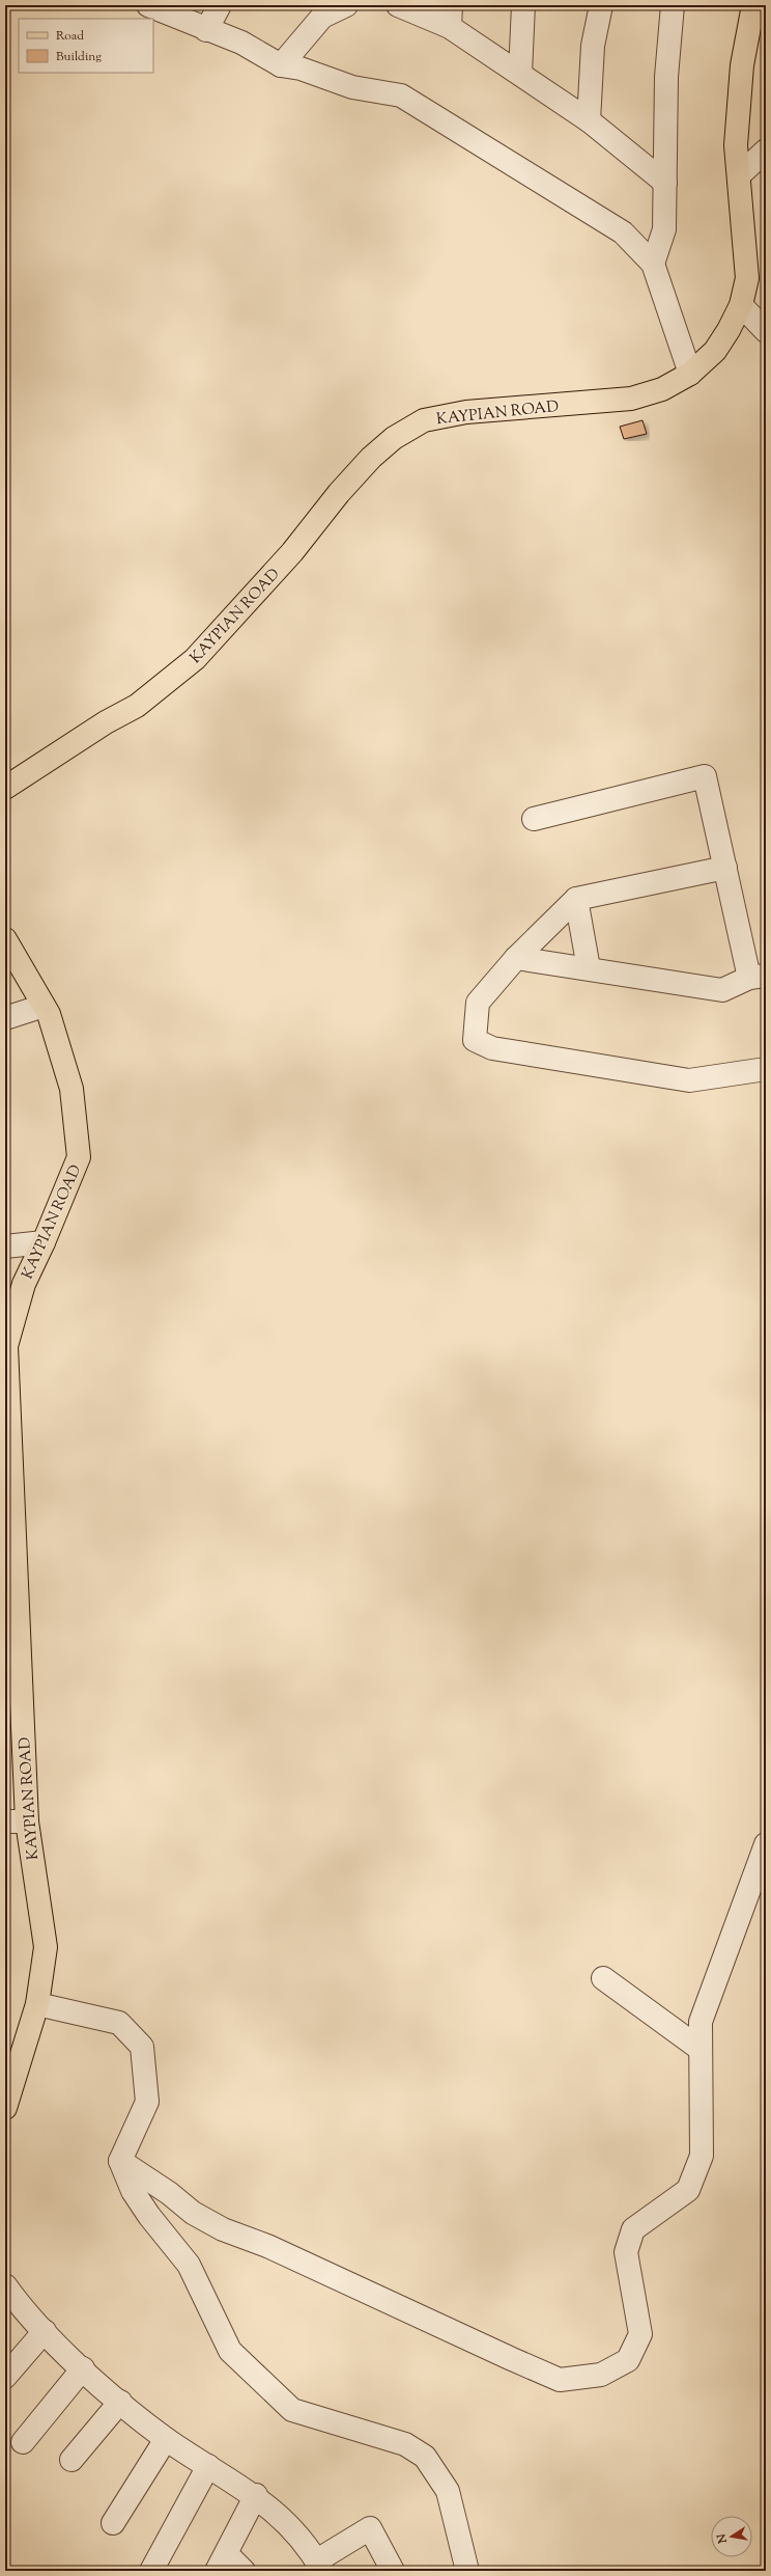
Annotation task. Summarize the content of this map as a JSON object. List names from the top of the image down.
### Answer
{
  "streets": {
    "main road": ["KAYPIAN ROAD"]
  },
  "legend": ["Road", "Building"],
  "north": "left"
}
